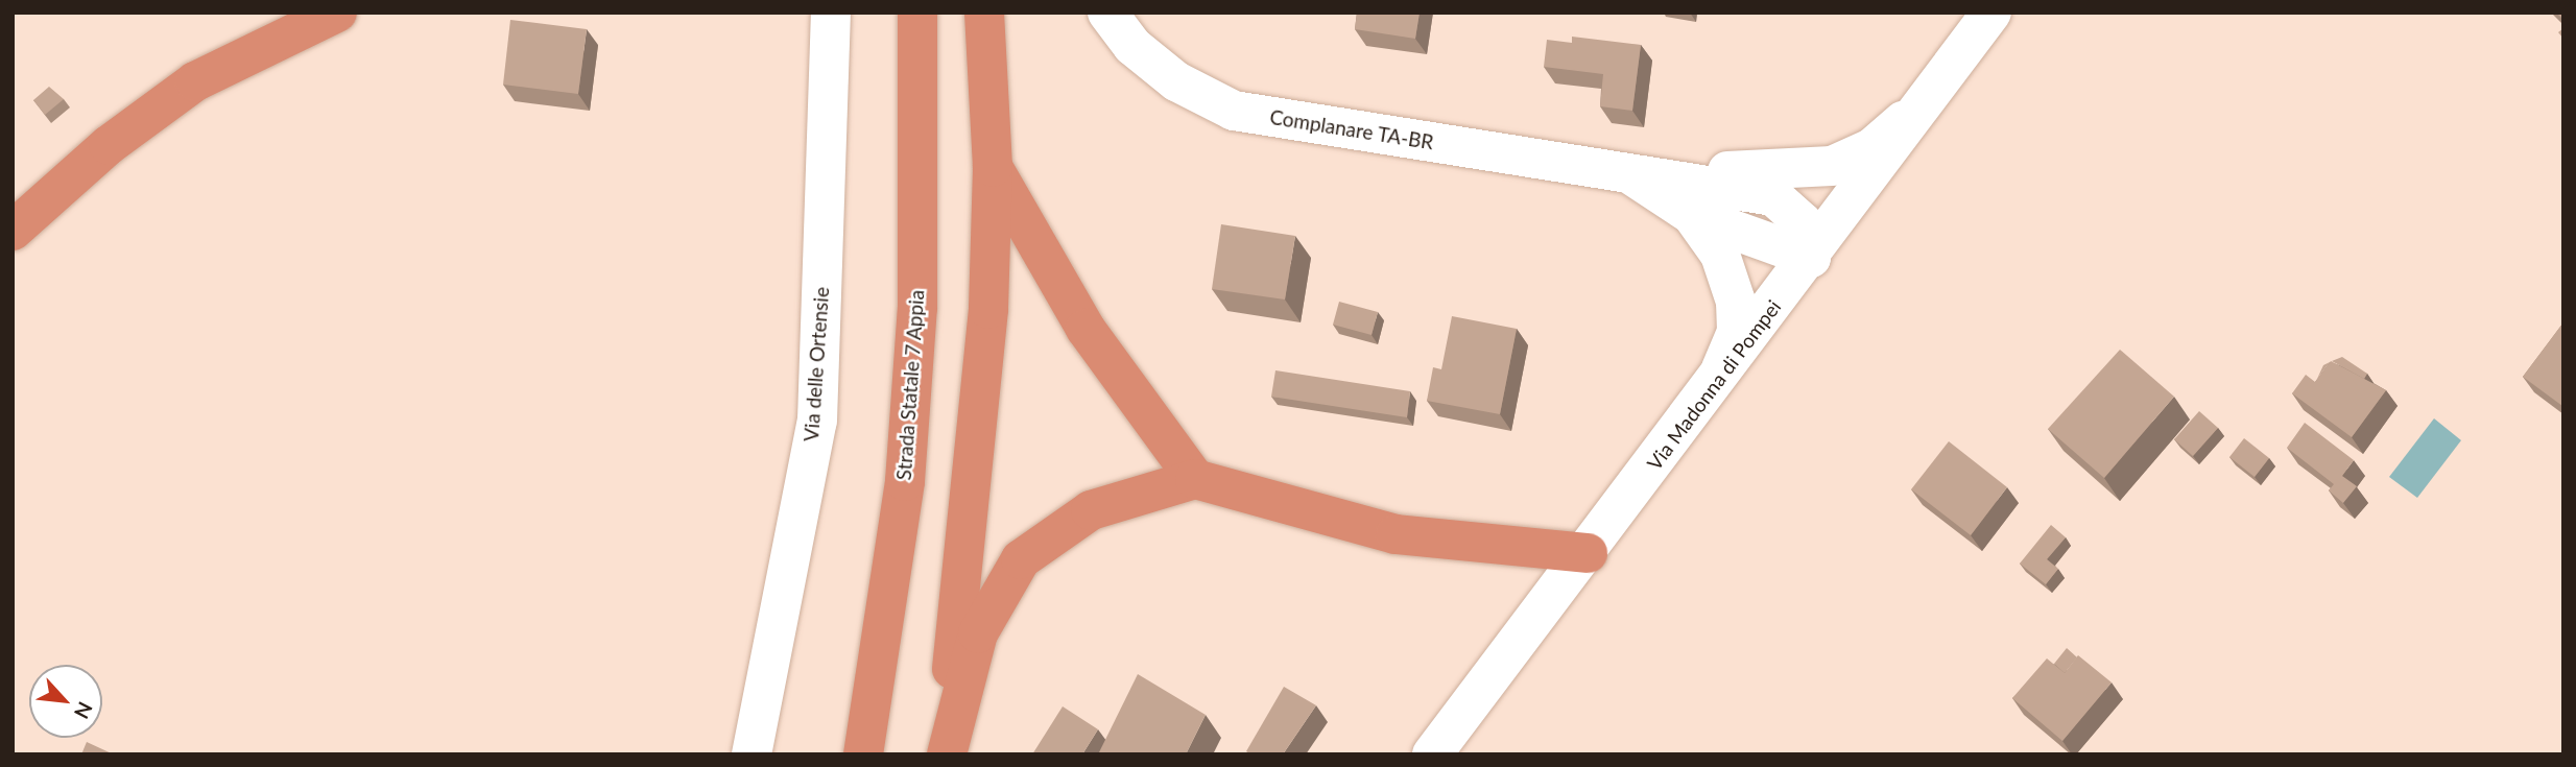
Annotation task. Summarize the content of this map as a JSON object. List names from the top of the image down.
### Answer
{
  "streets": {
    "highway": ["Strada Statale 7 Appia"],
    "street": ["Complanare TA-BR", "Via delle Ortensie", "Via Madonna di Pompei"]
  },
  "north": "bottom right"
}
